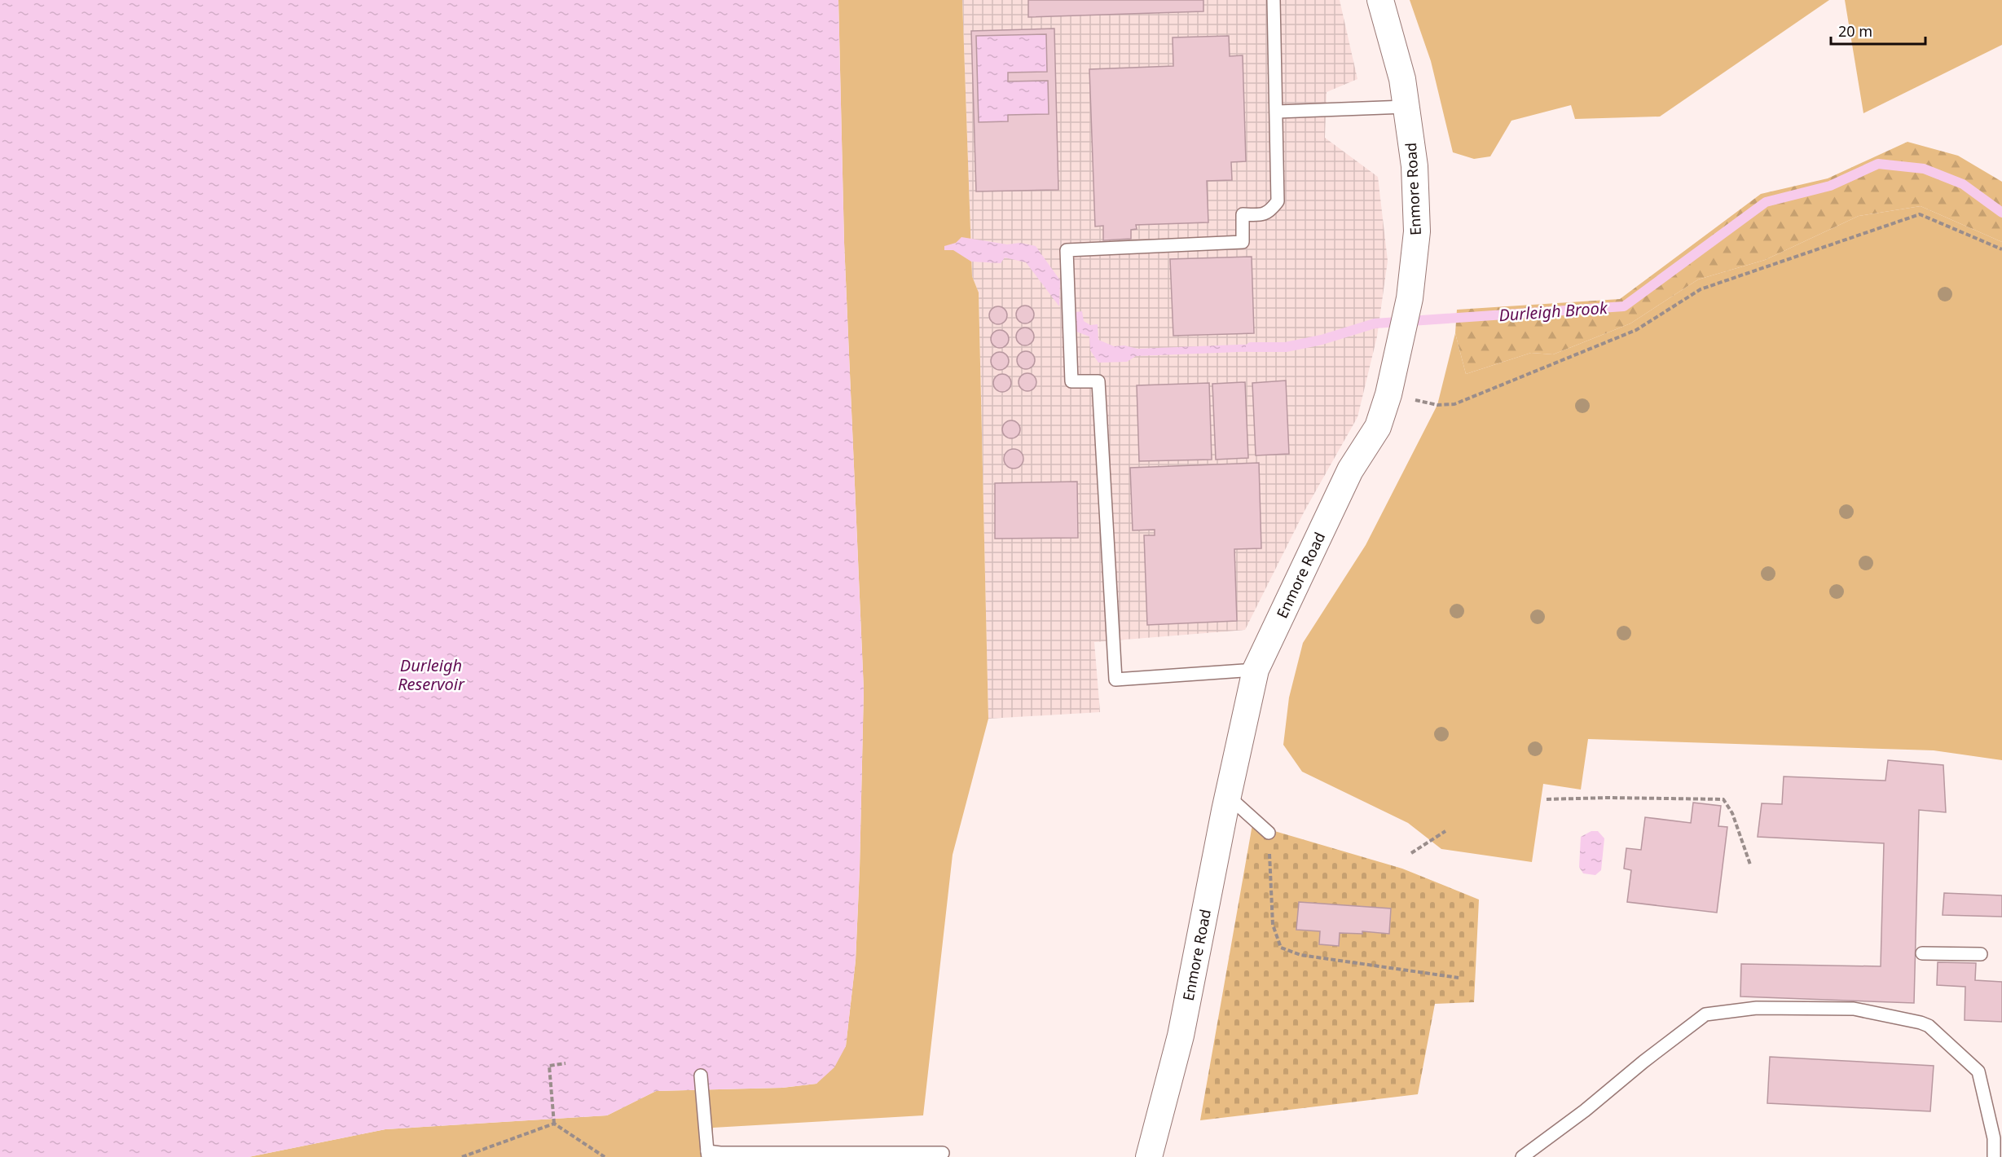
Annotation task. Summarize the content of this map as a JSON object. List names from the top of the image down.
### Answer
{
  "streets": {
    "street": ["Enmore Road"]
  },
  "water": ["Durleigh Brook", "Durleigh Reservoir"],
  "scale_bar": "20 m"
}
